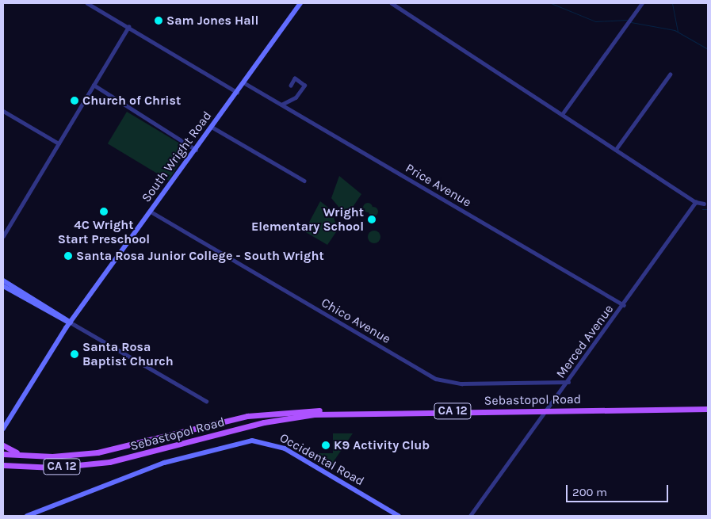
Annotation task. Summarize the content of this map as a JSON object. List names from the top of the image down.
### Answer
{
  "streets": {
    "main road": [
      "South Wright Road",
      "Sebastopol Road",
      "CA 12",
      "Occidental Road"
    ],
    "street": ["Price Avenue", "Chico Avenue", "Merced Avenue"]
  },
  "crossings": [
    ["South Wright Road", "Price Avenue"],
    ["South Wright Road", "Chico Avenue"],
    ["South Wright Road", "Sebastopol Road"],
    ["Price Avenue", "Merced Avenue"],
    ["Chico Avenue", "Merced Avenue"],
    ["Merced Avenue", "Sebastopol Road"]
  ],
  "places": [
    "Sam Jones Hall",
    "Church of Christ",
    "4C Wright Start Preschool",
    "Wright Elementary School",
    "Santa Rosa Junior College - South Wright",
    "Santa Rosa Baptist Church",
    "K9 Activity Club"
  ],
  "scale_bar": "200 m"
}
